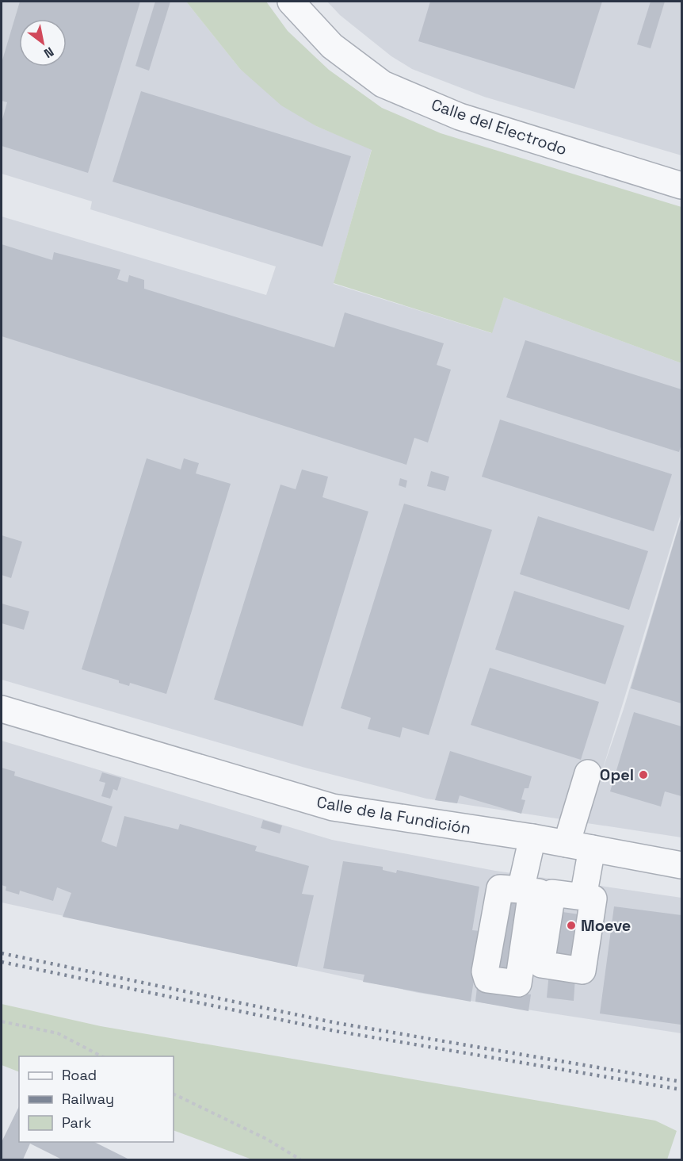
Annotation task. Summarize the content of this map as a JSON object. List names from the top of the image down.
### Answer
{
  "streets": {
    "street": ["Calle del Electrodo", "Calle de la Fundición"]
  },
  "places": ["Opel", "Moeve"],
  "legend": ["Road", "Railway", "Park"],
  "north": "bottom right"
}
